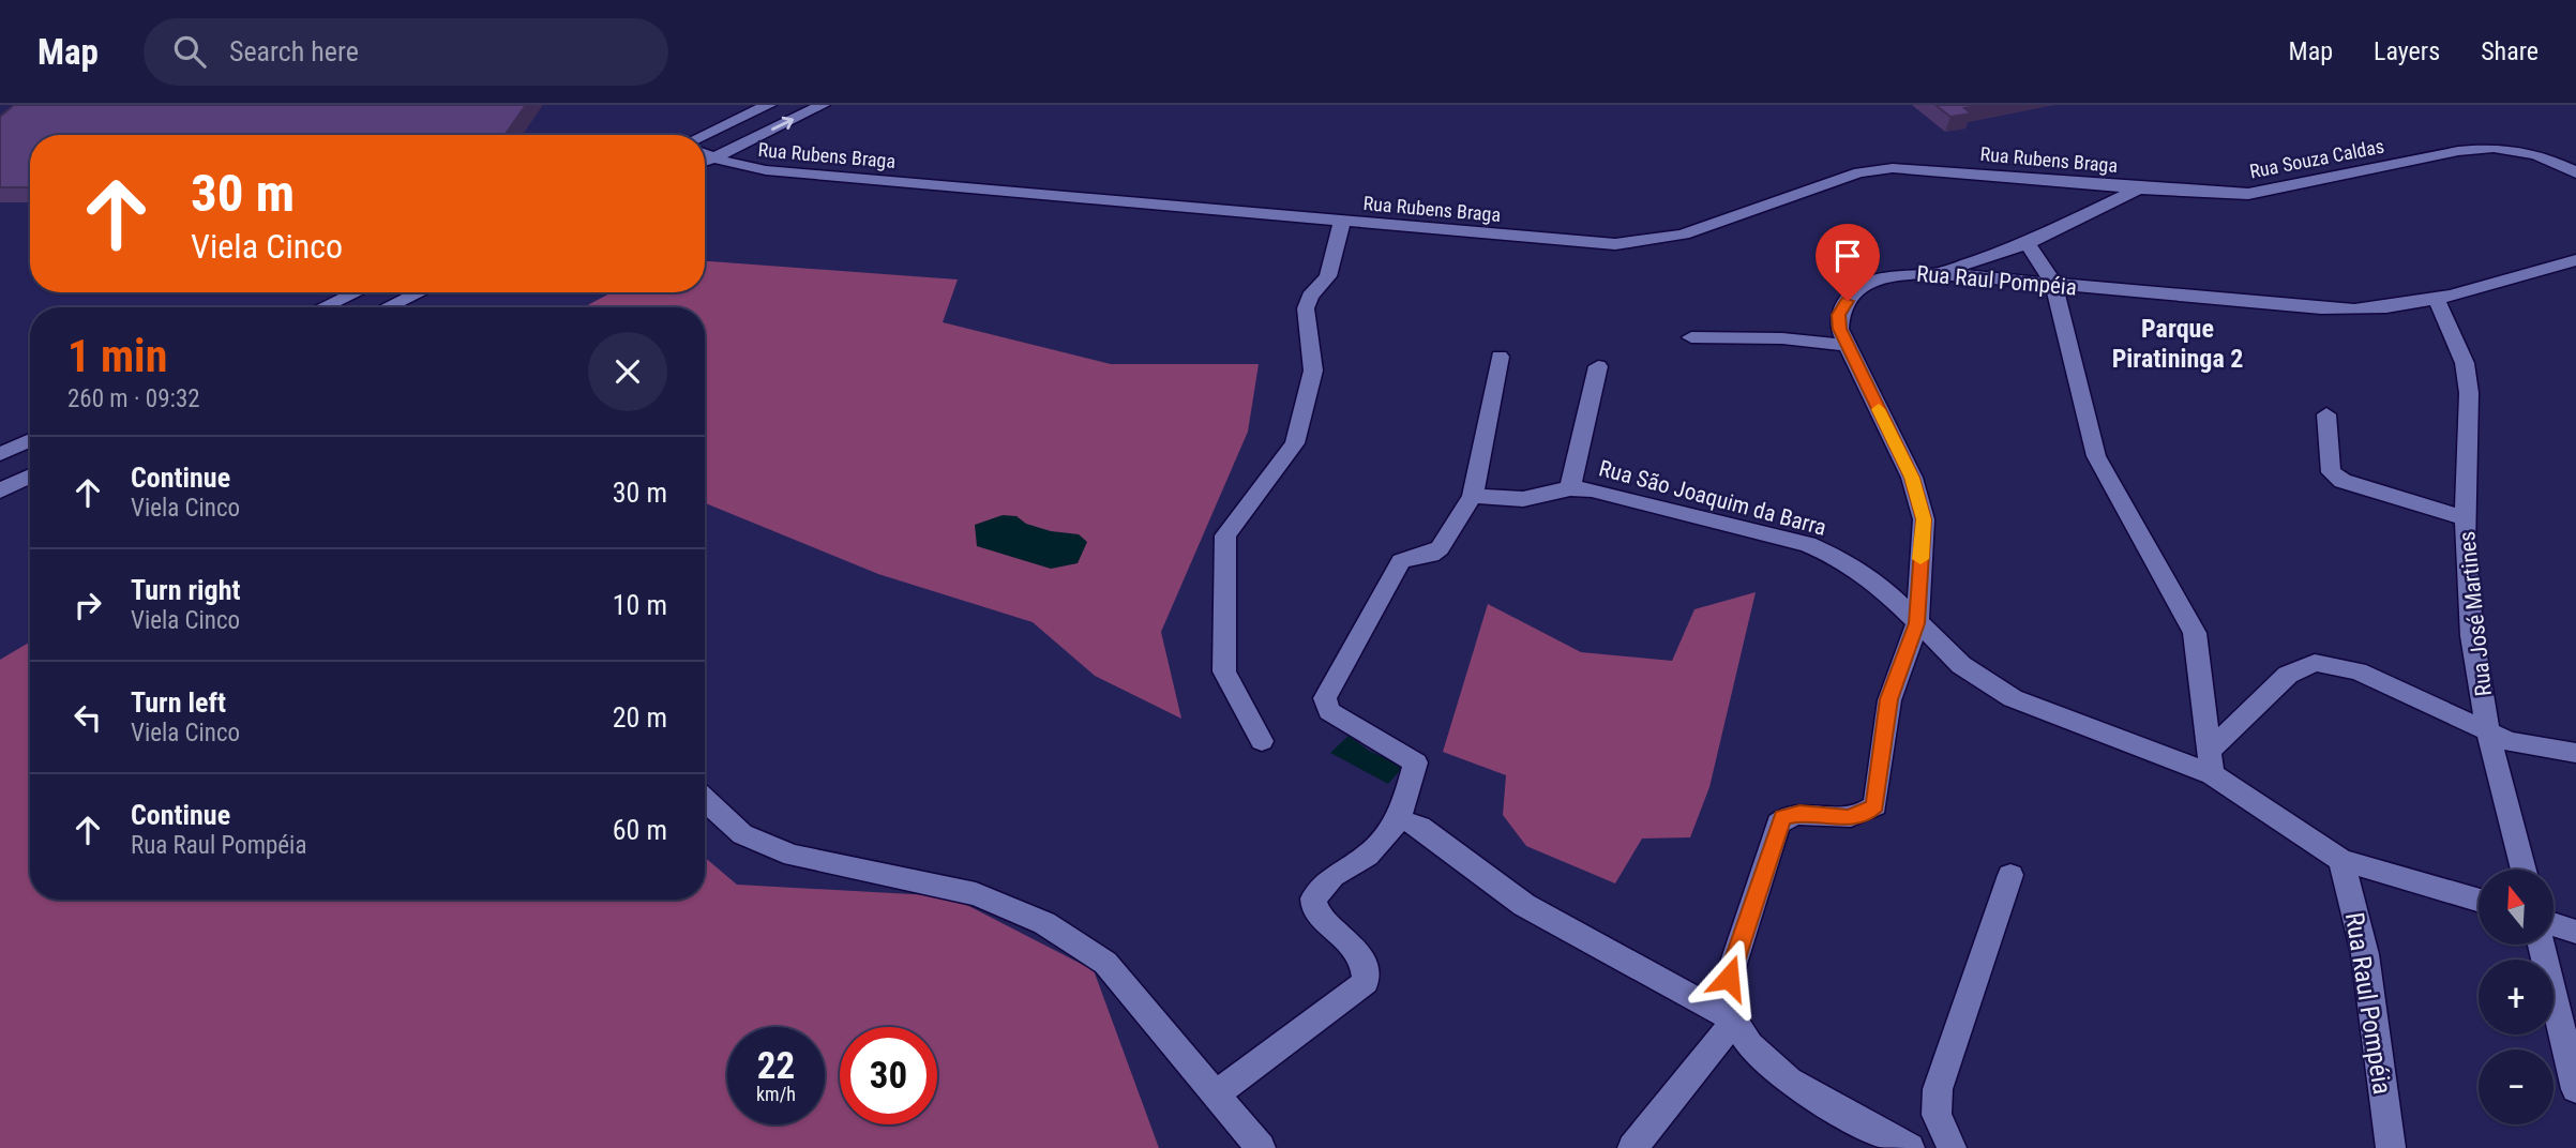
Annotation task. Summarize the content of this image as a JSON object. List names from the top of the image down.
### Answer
{
  "streets": {
    "street": [
      "Rua Rubens Braga",
      "Rua Souza Caldas",
      "Rua Raul Pompéia",
      "Rua São Joaquim da Barra",
      "Rua José Martines"
    ]
  },
  "crossings": [
    ["Rua Rubens Braga", "Rua Souza Caldas"],
    ["Rua Souza Caldas", "Rua Raul Pompéia"],
    ["Rua Raul Pompéia", "Rua São Joaquim da Barra"],
    ["Rua Raul Pompéia", "Rua José Martines"]
  ],
  "districts": ["Parque Piratininga 2"],
  "north": "top",
  "page": {
    "header": "Map",
    "search": "Search here",
    "nav": ["Map", "Layers", "Share"],
    "turn": ["30 m", "Viela Cinco"],
    "heading": ["1 min", "260 m · 09:32"],
    "list": [
      {
        "name": "Continue",
        "note": "Viela Cinco",
        "value": "30 m"
      },
      {
        "name": "Turn right",
        "note": "Viela Cinco",
        "value": "10 m"
      },
      {
        "name": "Turn left",
        "note": "Viela Cinco",
        "value": "20 m"
      },
      {
        "name": "Continue",
        "note": "Rua Raul Pompéia",
        "value": "60 m"
      }
    ],
    "map_buttons": ["+", "−"],
    "speed": "22 km/h",
    "limit": "30"
  }
}
